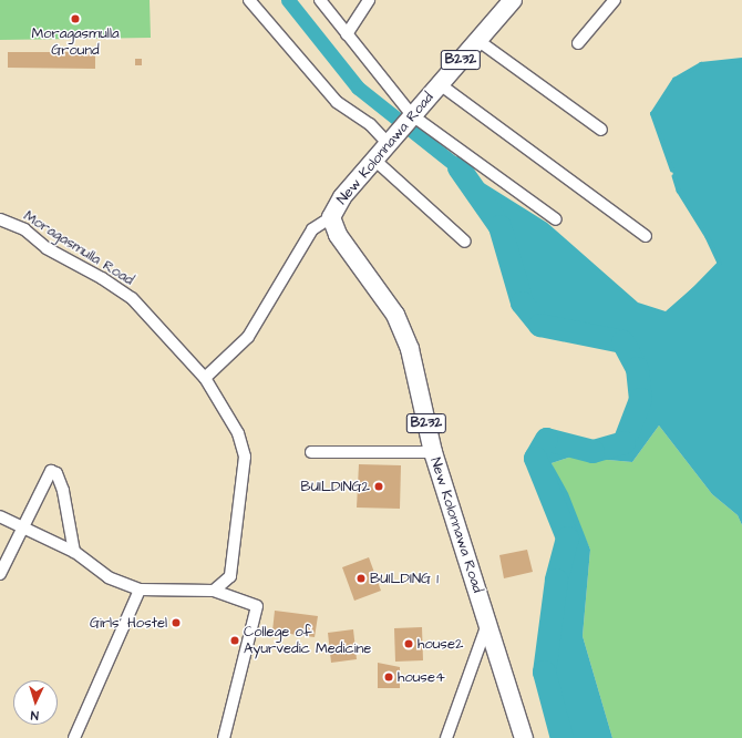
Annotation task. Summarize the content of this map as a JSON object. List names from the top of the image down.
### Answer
{
  "streets": {
    "main road": ["B232", "New Kolonnawa Road"],
    "street": ["Moragasmulla Road"]
  },
  "places": [
    "Moragasmulla Ground",
    "BUILDING2",
    "BUILDING 1",
    "Girls' Hostel",
    "College of Ayurvedic Medicine",
    "house2",
    "house4"
  ],
  "north": "bottom"
}
